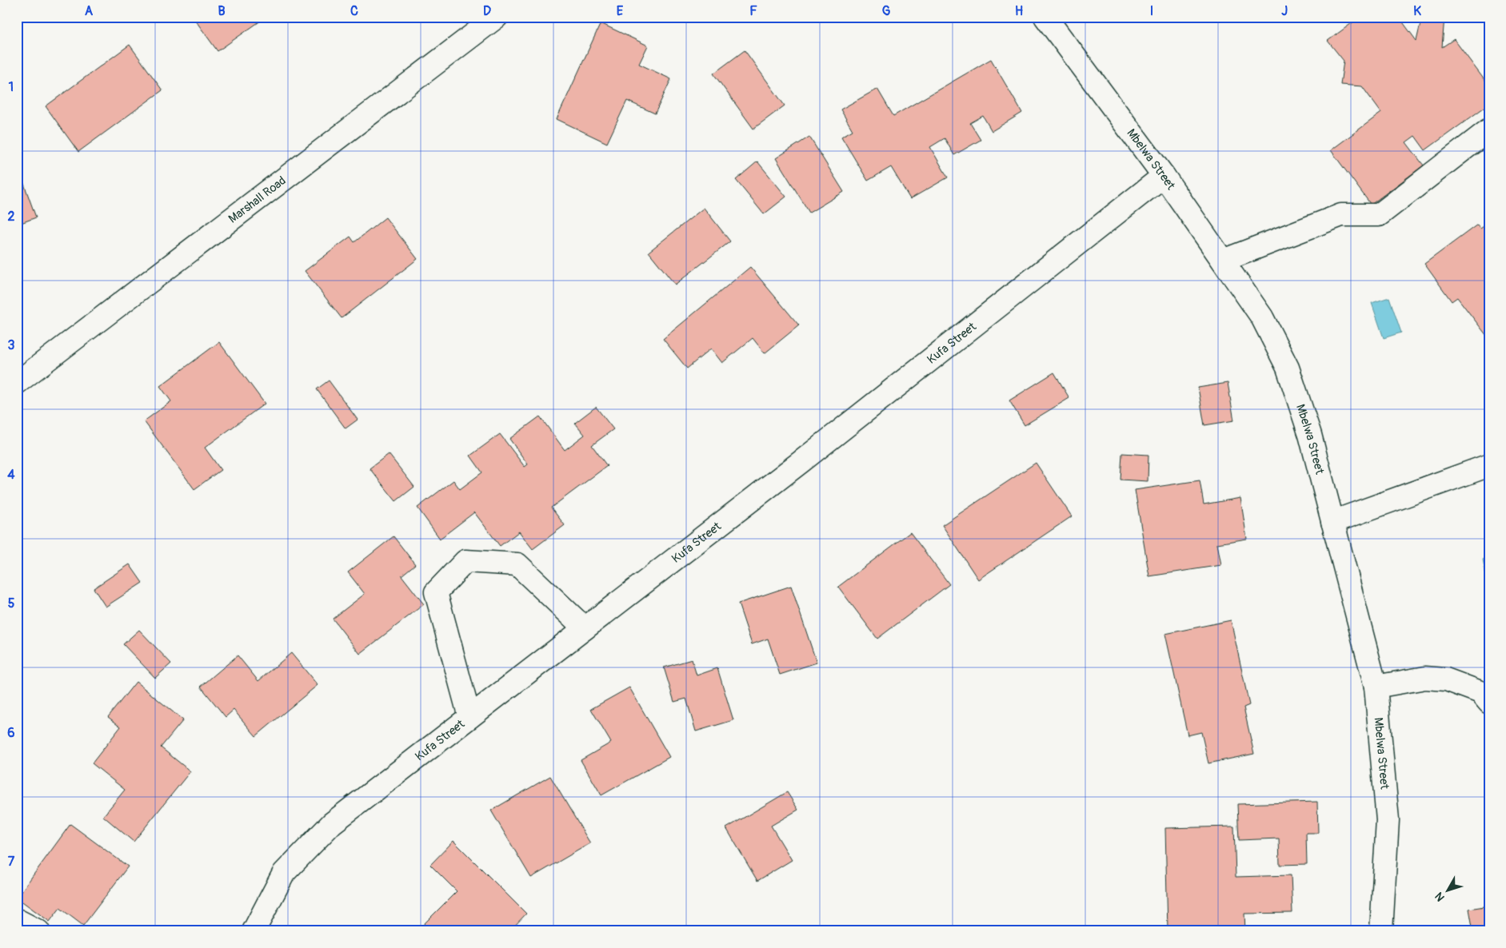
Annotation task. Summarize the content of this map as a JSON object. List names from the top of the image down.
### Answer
{
  "streets": {
    "street": ["Mbelwa Street", "Marshall Road", "Kufa Street"]
  },
  "crossings": [
    ["Mbelwa Street", "Kufa Street"]
  ],
  "north": "bottom left",
  "grid": {
    "columns": [
      "A",
      "B",
      "C",
      "D",
      "E",
      "F",
      "G",
      "H",
      "I",
      "J",
      "K"
    ],
    "rows": [
      "1",
      "2",
      "3",
      "4",
      "5",
      "6",
      "7"
    ]
  }
}
